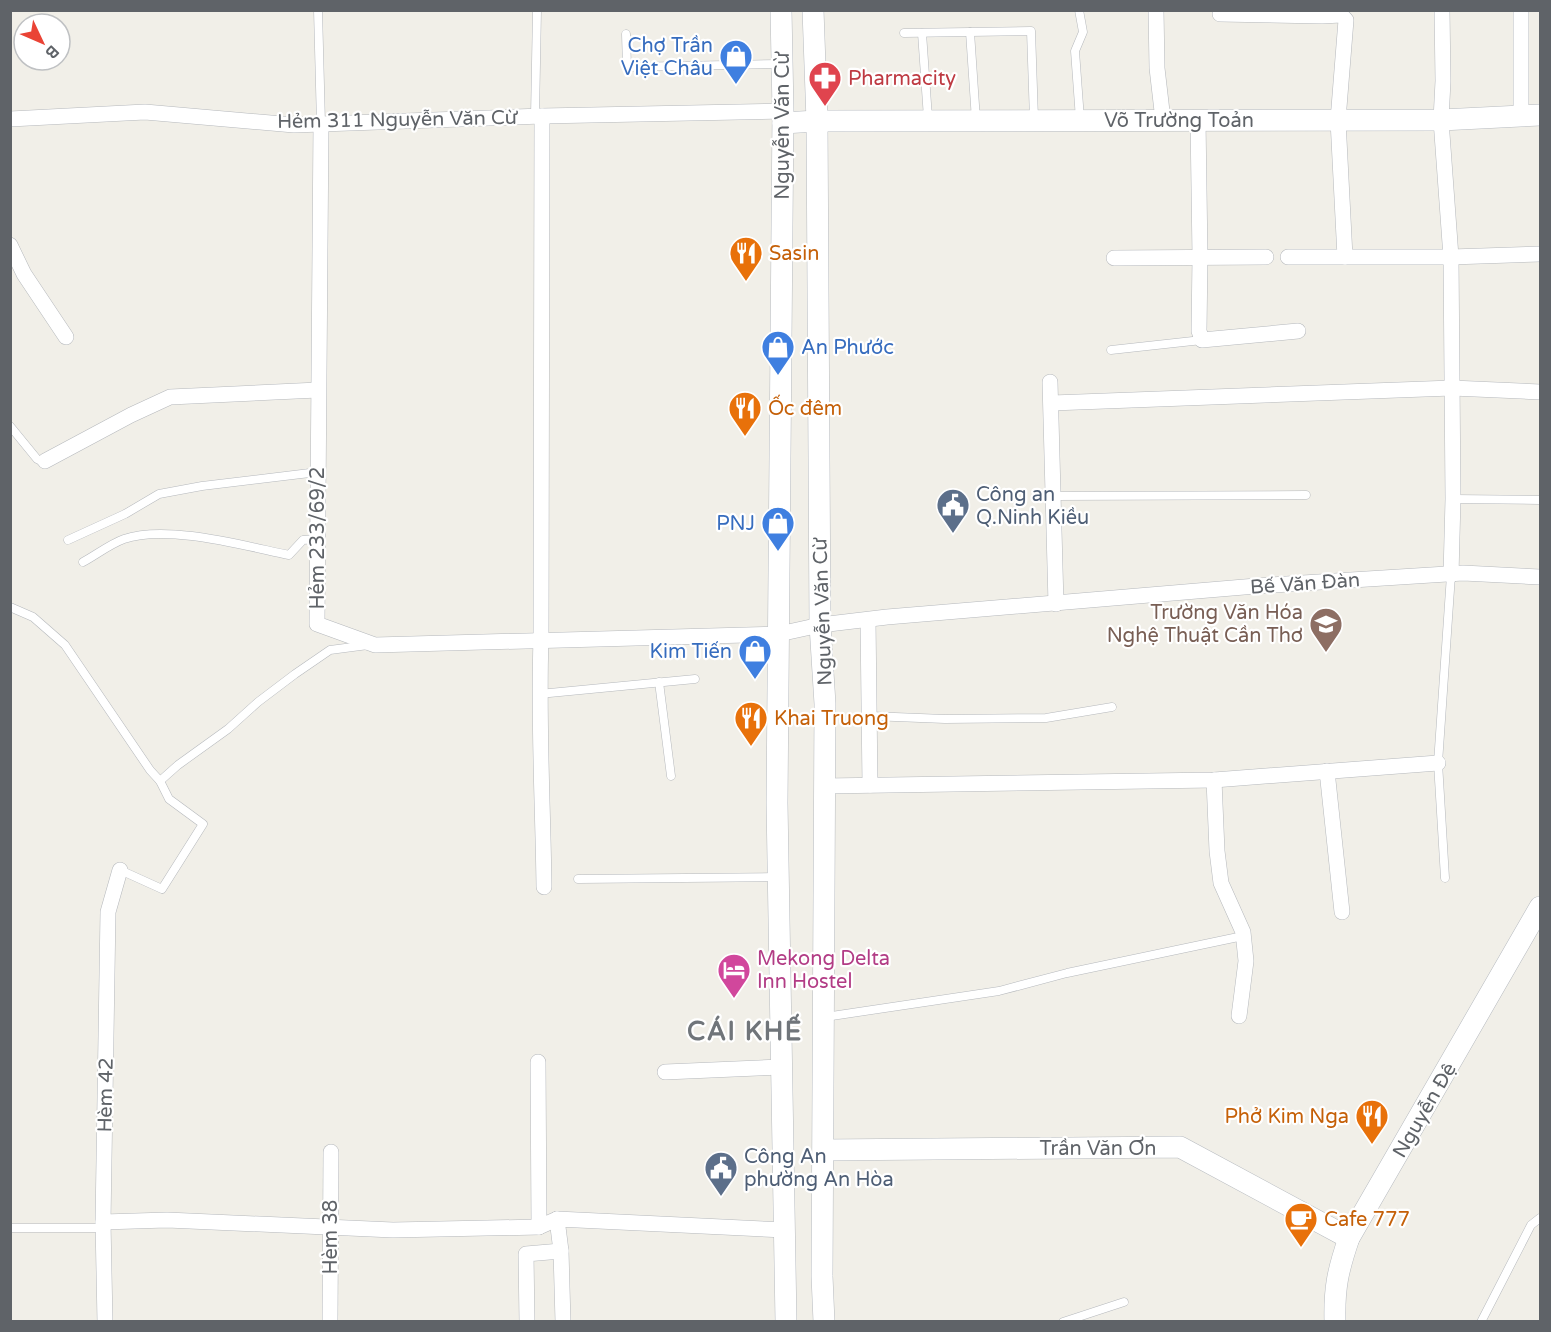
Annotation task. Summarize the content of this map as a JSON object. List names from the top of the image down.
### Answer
{
  "streets": {
    "main road": [
      "Võ Trường Toản",
      "Nguyễn Văn Cừ",
      "Nguyễn Đệ",
      "Trần Văn Ơn"
    ],
    "street": [
      "Hẻm 311 Nguyễn Văn Cừ",
      "Hẻm 233/69/2",
      "Bế Văn Đàn",
      "Hèm 42",
      "Hèm 38"
    ]
  },
  "crossings": [
    ["Hẻm 311 Nguyễn Văn Cừ", "Võ Trường Toản"],
    ["Hẻm 311 Nguyễn Văn Cừ", "Nguyễn Văn Cừ"],
    ["Hẻm 311 Nguyễn Văn Cừ", "Hẻm 233/69/2"],
    ["Võ Trường Toản", "Nguyễn Văn Cừ"],
    ["Nguyễn Văn Cừ", "Hẻm 233/69/2"],
    ["Nguyễn Văn Cừ", "Bế Văn Đàn"],
    ["Nguyễn Văn Cừ", "Trần Văn Ơn"],
    ["Hẻm 233/69/2", "Bế Văn Đàn"],
    ["Nguyễn Đệ", "Trần Văn Ơn"]
  ],
  "districts": ["CÁI KHẾ"],
  "places": {
    "shop": [
      "Chợ Trần Việt Châu",
      "An Phước",
      "PNJ",
      "Kim Tiến"
    ],
    "pharmacy": ["Pharmacity"],
    "restaurant": [
      "Sasin",
      "Ốc đêm",
      "Khai Truong",
      "Phở Kim Nga"
    ],
    "public building": ["Công an Q.Ninh Kiều", "Công An phường An Hòa"],
    "school or university": ["Trường Văn Hóa Nghệ Thuật Cần Thơ"],
    "hotel": ["Mekong Delta Inn Hostel"],
    "cafe": ["Cafe 777"]
  },
  "north": "bottom right"
}
